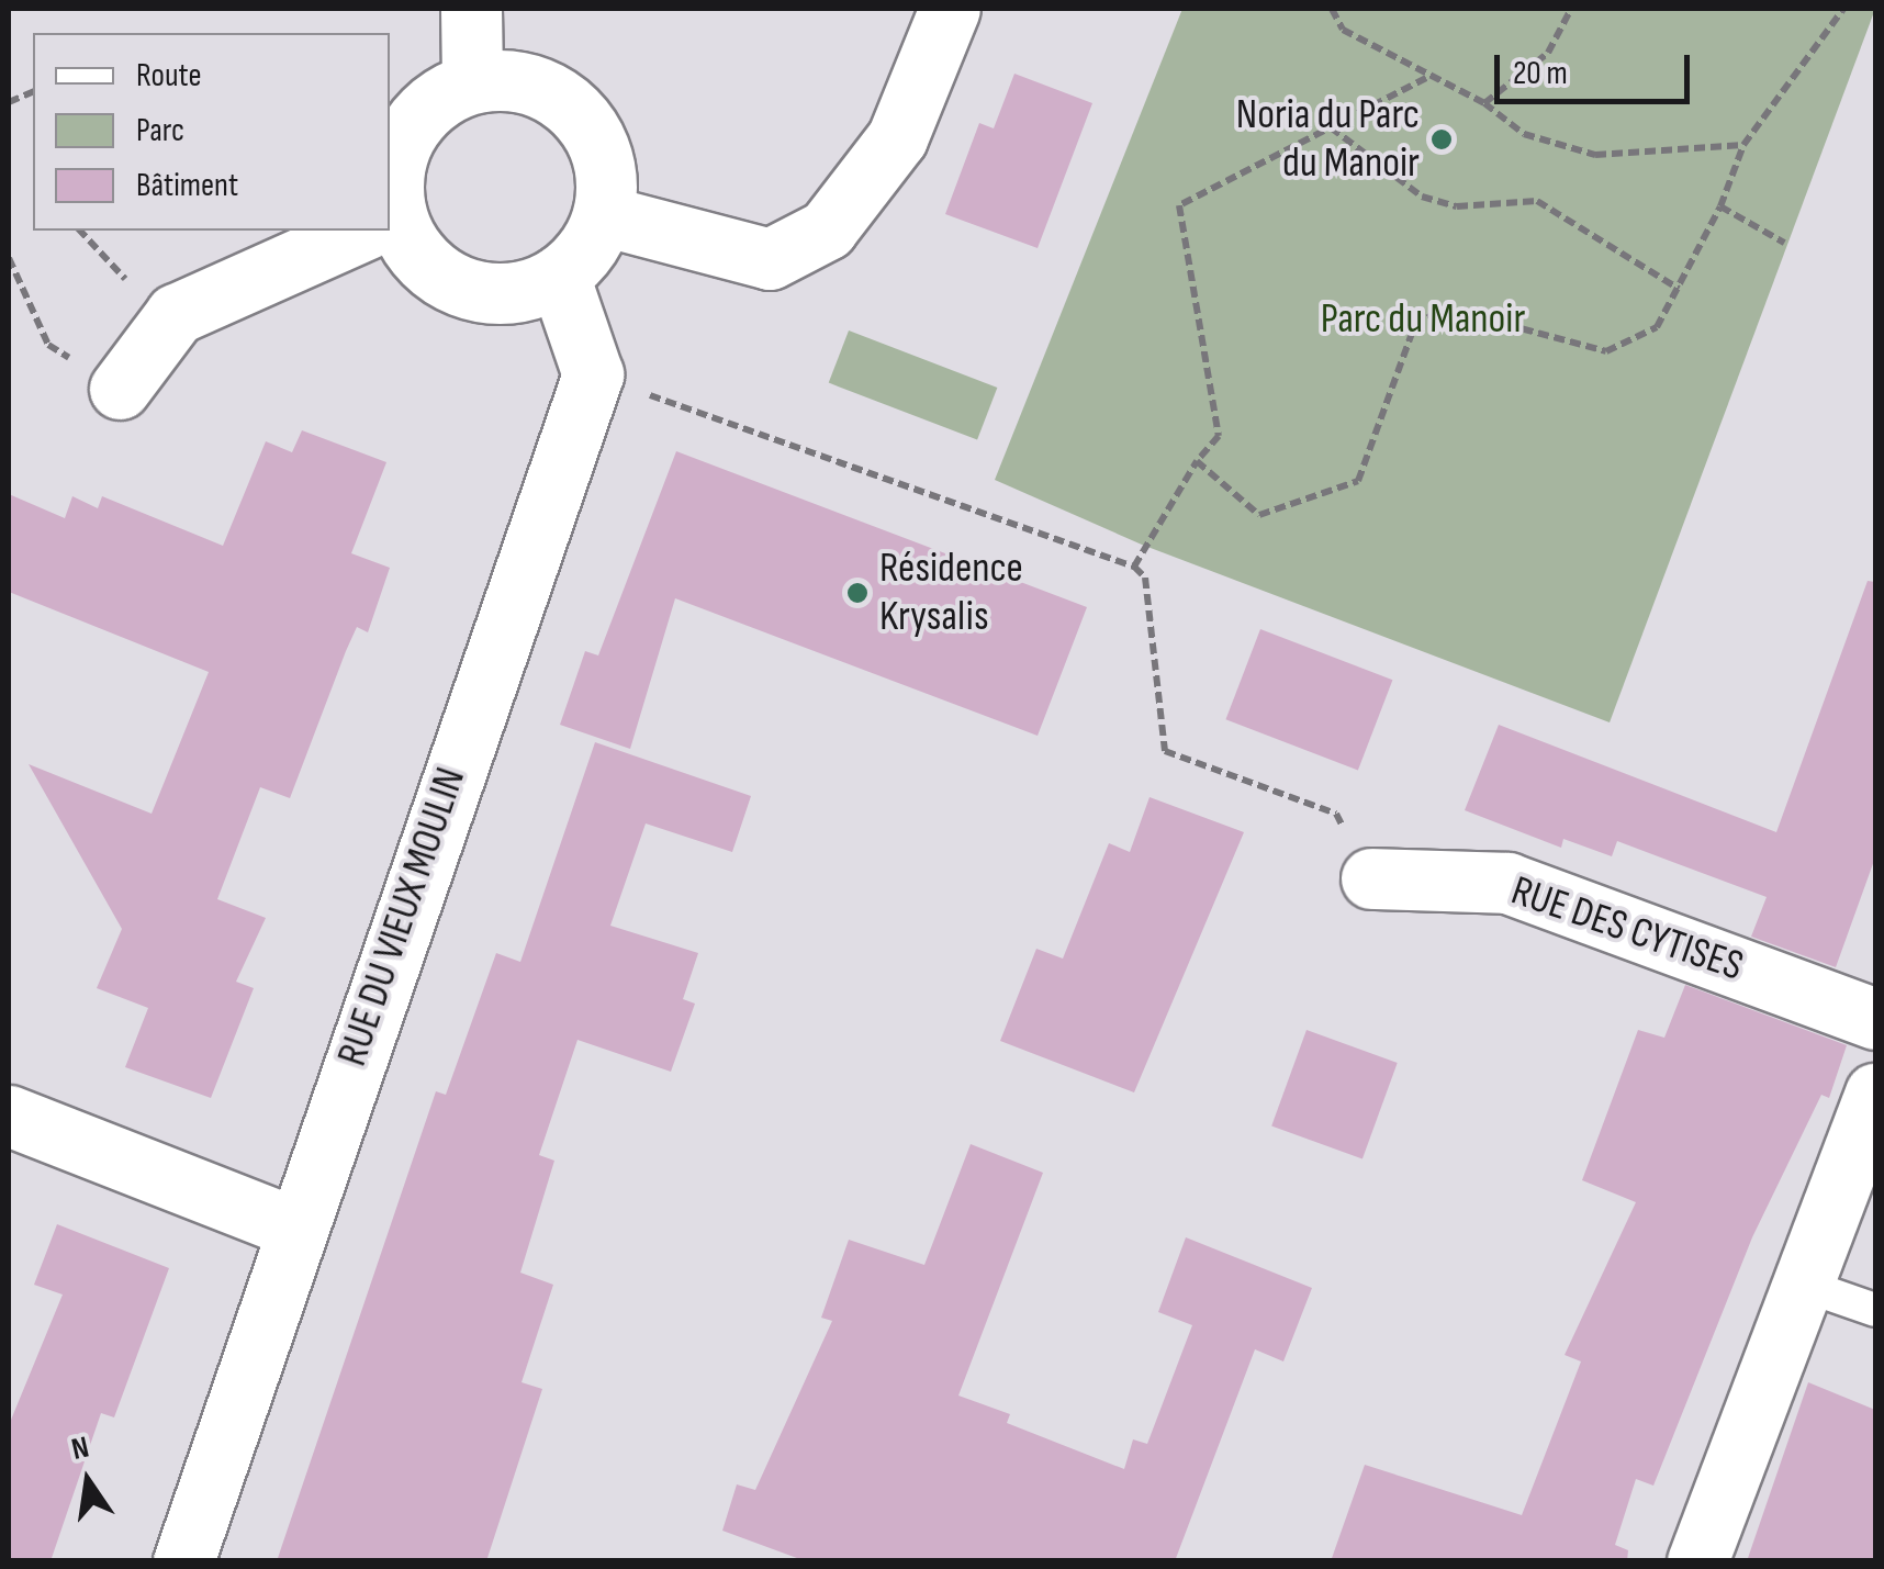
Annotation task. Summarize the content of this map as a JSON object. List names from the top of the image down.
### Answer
{
  "streets": {
    "street": ["RUE DU VIEUX MOULIN", "RUE DES CYTISES"]
  },
  "parks": ["Parc du Manoir"],
  "places": ["Noria du Parc du Manoir", "Résidence Krysalis"],
  "legend": ["Route", "Parc", "Bâtiment"],
  "scale_bar": "20 m",
  "north": "top"
}
